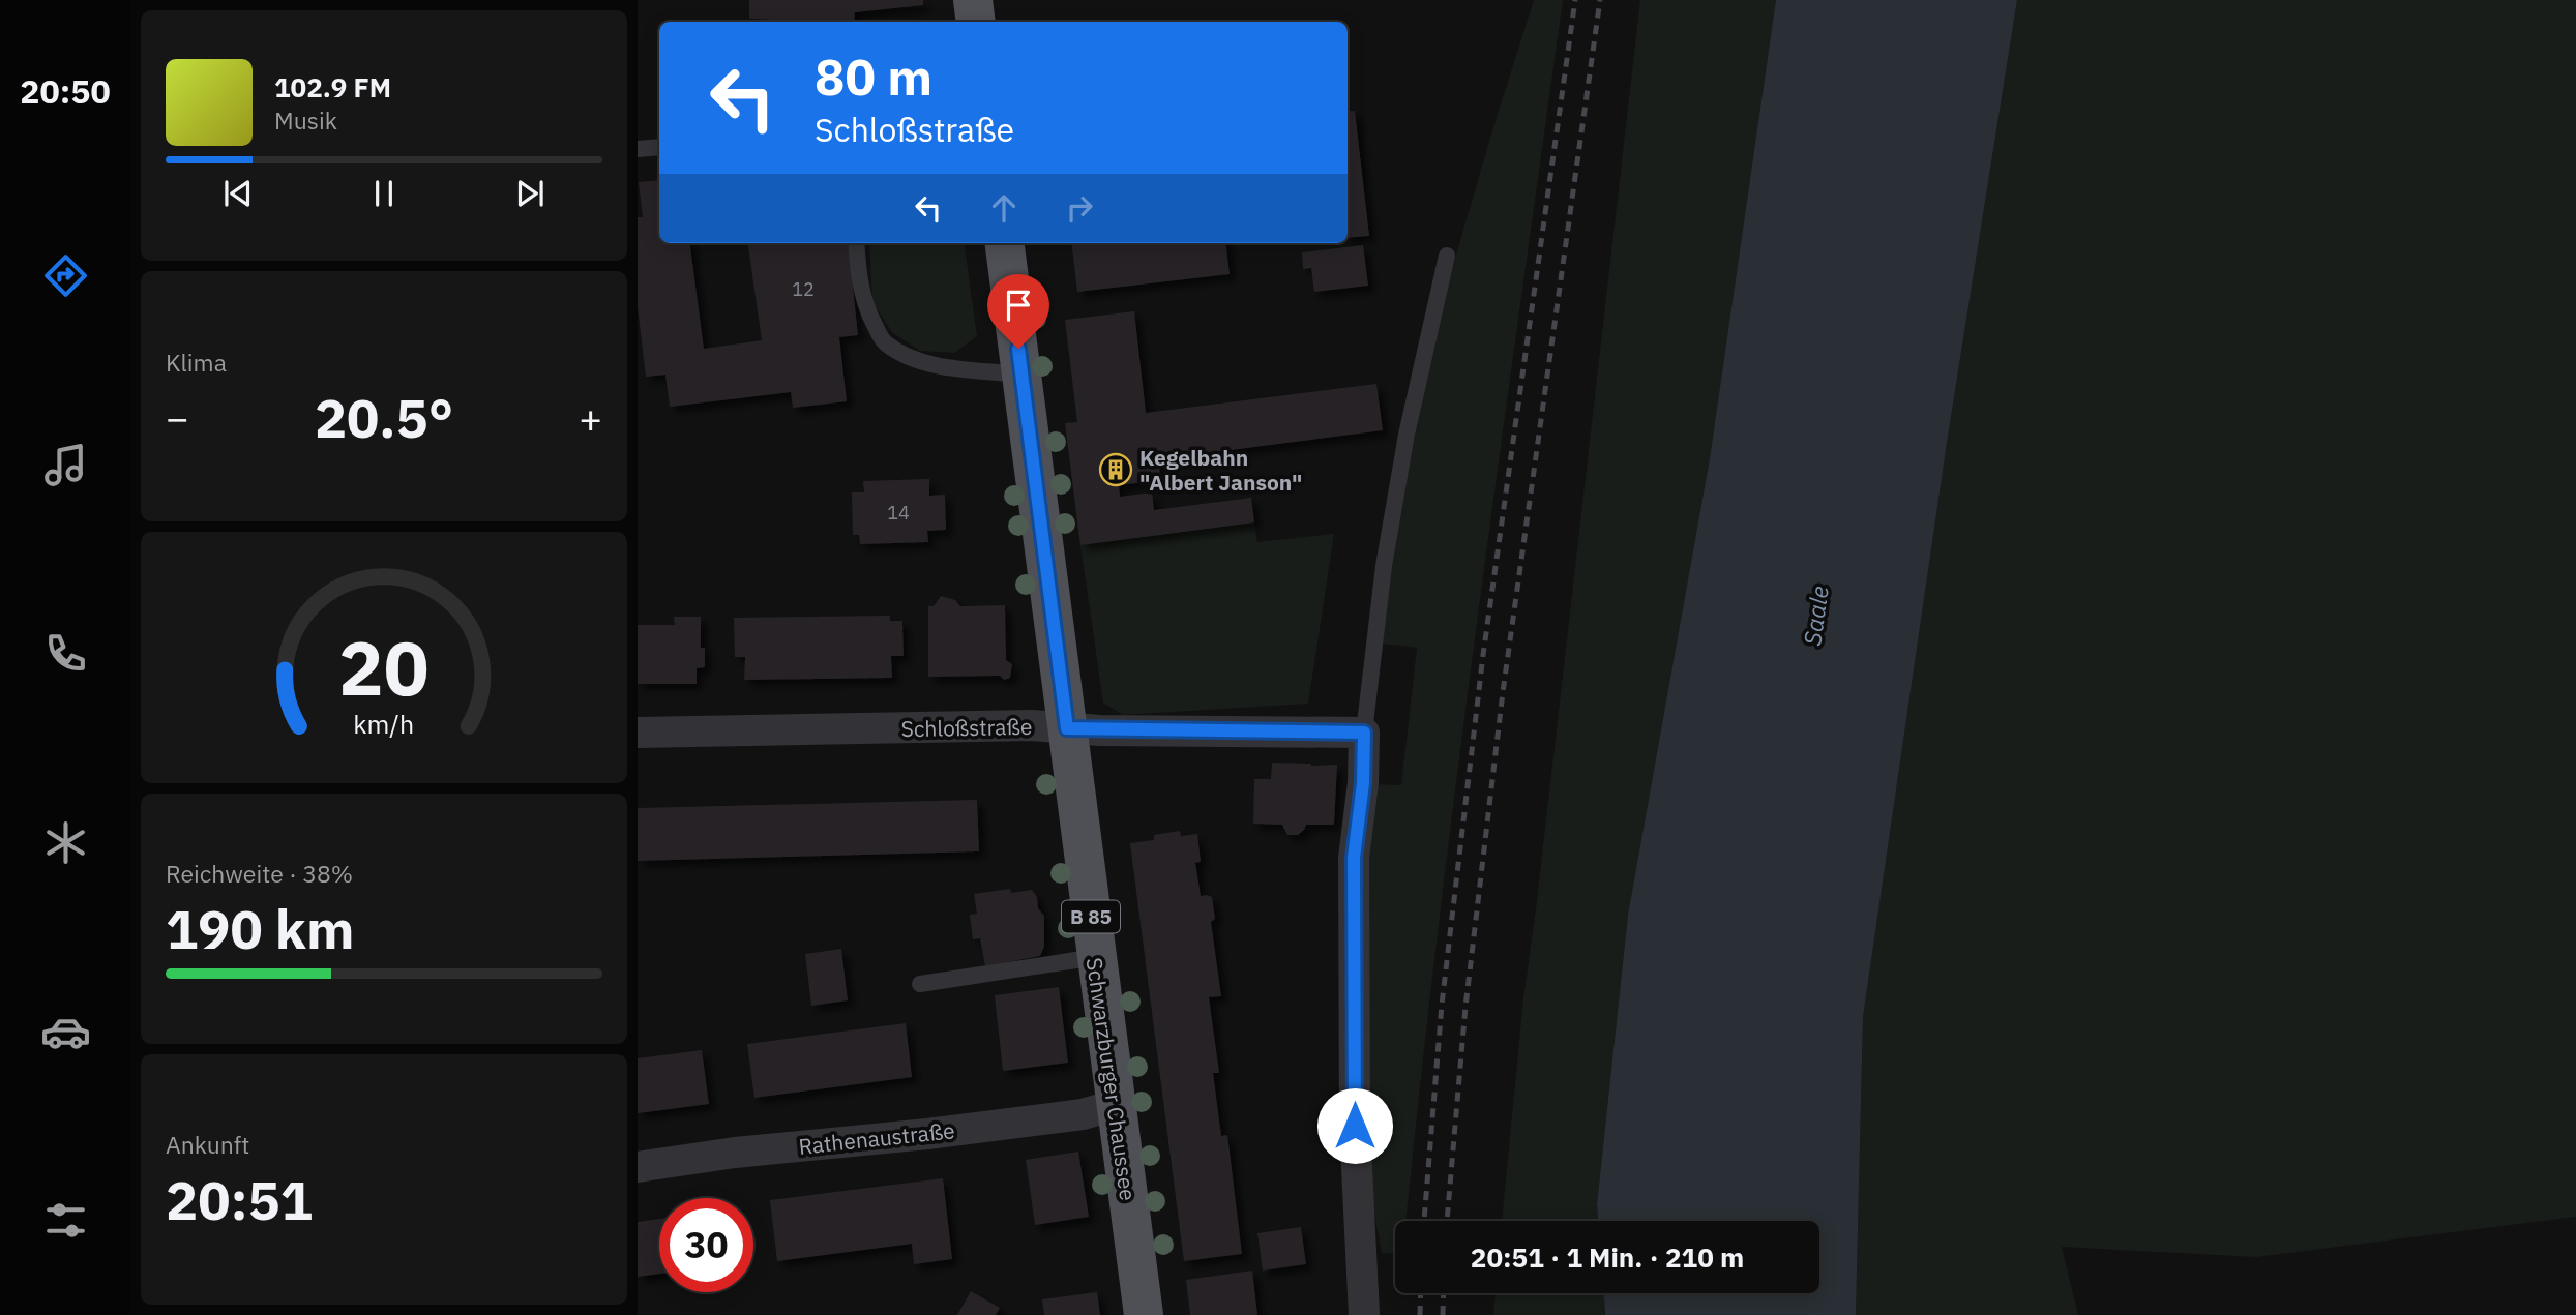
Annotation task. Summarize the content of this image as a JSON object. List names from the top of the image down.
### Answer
{
  "streets": {
    "main road": ["B 85", "Schwarzburger Chaussee"],
    "street": ["Schloßstraße", "Rathenaustraße"]
  },
  "crossings": [
    ["Schloßstraße", "Schwarzburger Chaussee"],
    ["Schwarzburger Chaussee", "Rathenaustraße"]
  ],
  "water": ["Saale"],
  "places": {
    "building": ["Kegelbahn \"Albert Janson\""]
  },
  "house_numbers": ["12", "14"],
  "page": {
    "tabs": "20:50",
    "turn": ["80 m", "Schloßstraße"],
    "song": ["102.9 FM", "Musik"],
    "tile": [
      "Klima",
      ["Reichweite · 38%", "190 km"],
      ["Ankunft", "20:51"]
    ],
    "heat": ["−", "20.5°", "+"],
    "limit": "30",
    "trip": "20:51 · 1 Min. · 210 m",
    "gauge": ["20", "km/h"]
  }
}
